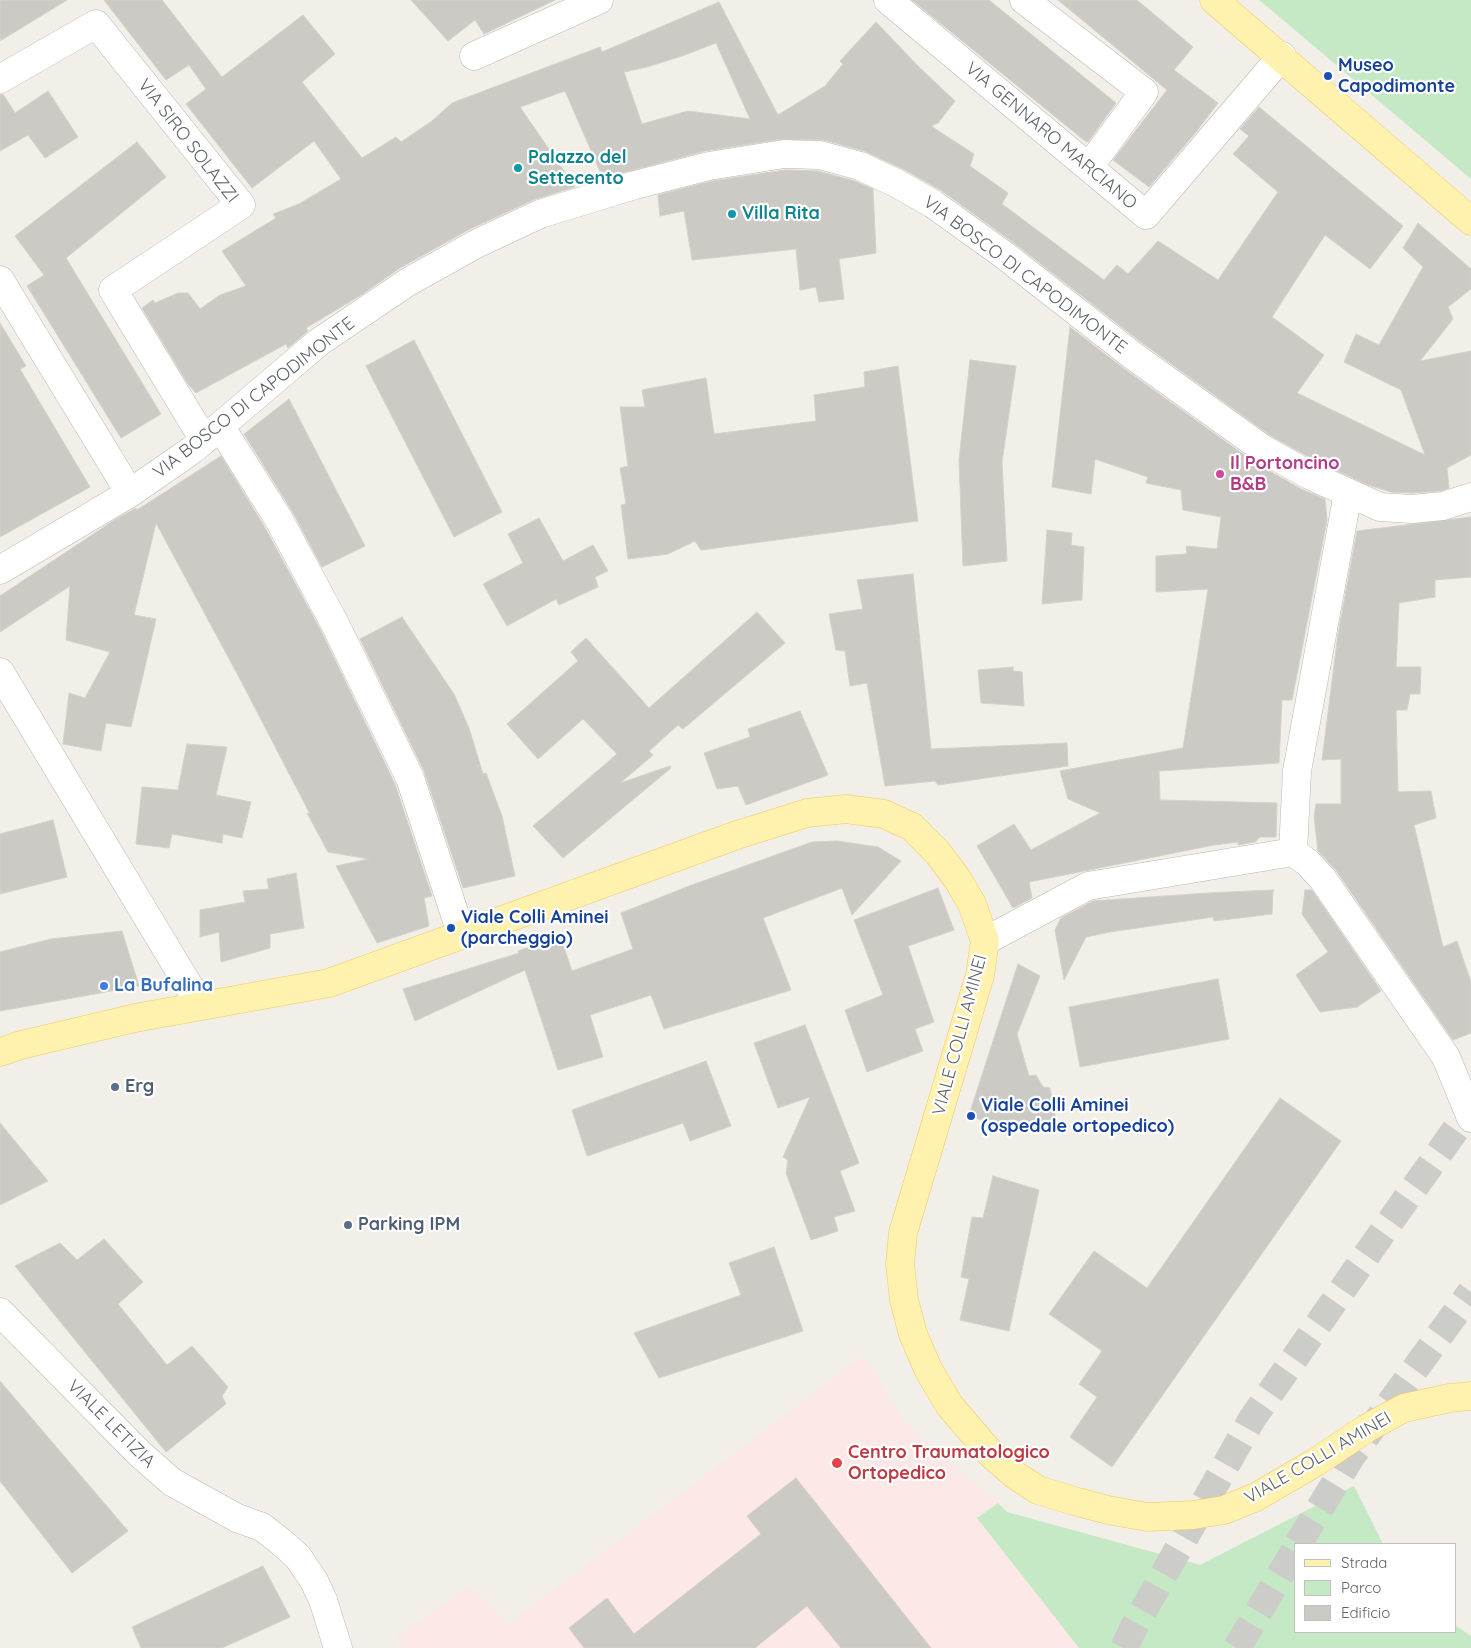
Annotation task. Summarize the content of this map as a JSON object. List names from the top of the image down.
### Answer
{
  "streets": {
    "main road": ["VIALE COLLI AMINEI"],
    "street": [
      "VIA GENNARO MARCIANO",
      "VIA SIRO SOLAZZI",
      "VIA BOSCO DI CAPODIMONTE",
      "VIALE LETIZIA"
    ]
  },
  "crossings": [
    ["VIA SIRO SOLAZZI", "VIA BOSCO DI CAPODIMONTE"]
  ],
  "places": [
    "Museo Capodimonte",
    "Palazzo del Settecento",
    "Villa Rita",
    "Il Portoncino B&B",
    "Viale Colli Aminei (parcheggio)",
    "La Bufalina",
    "Erg",
    "Viale Colli Aminei (ospedale ortopedico)",
    "Parking IPM",
    "Centro Traumatologico Ortopedico"
  ],
  "legend": ["Strada", "Parco", "Edificio"]
}
